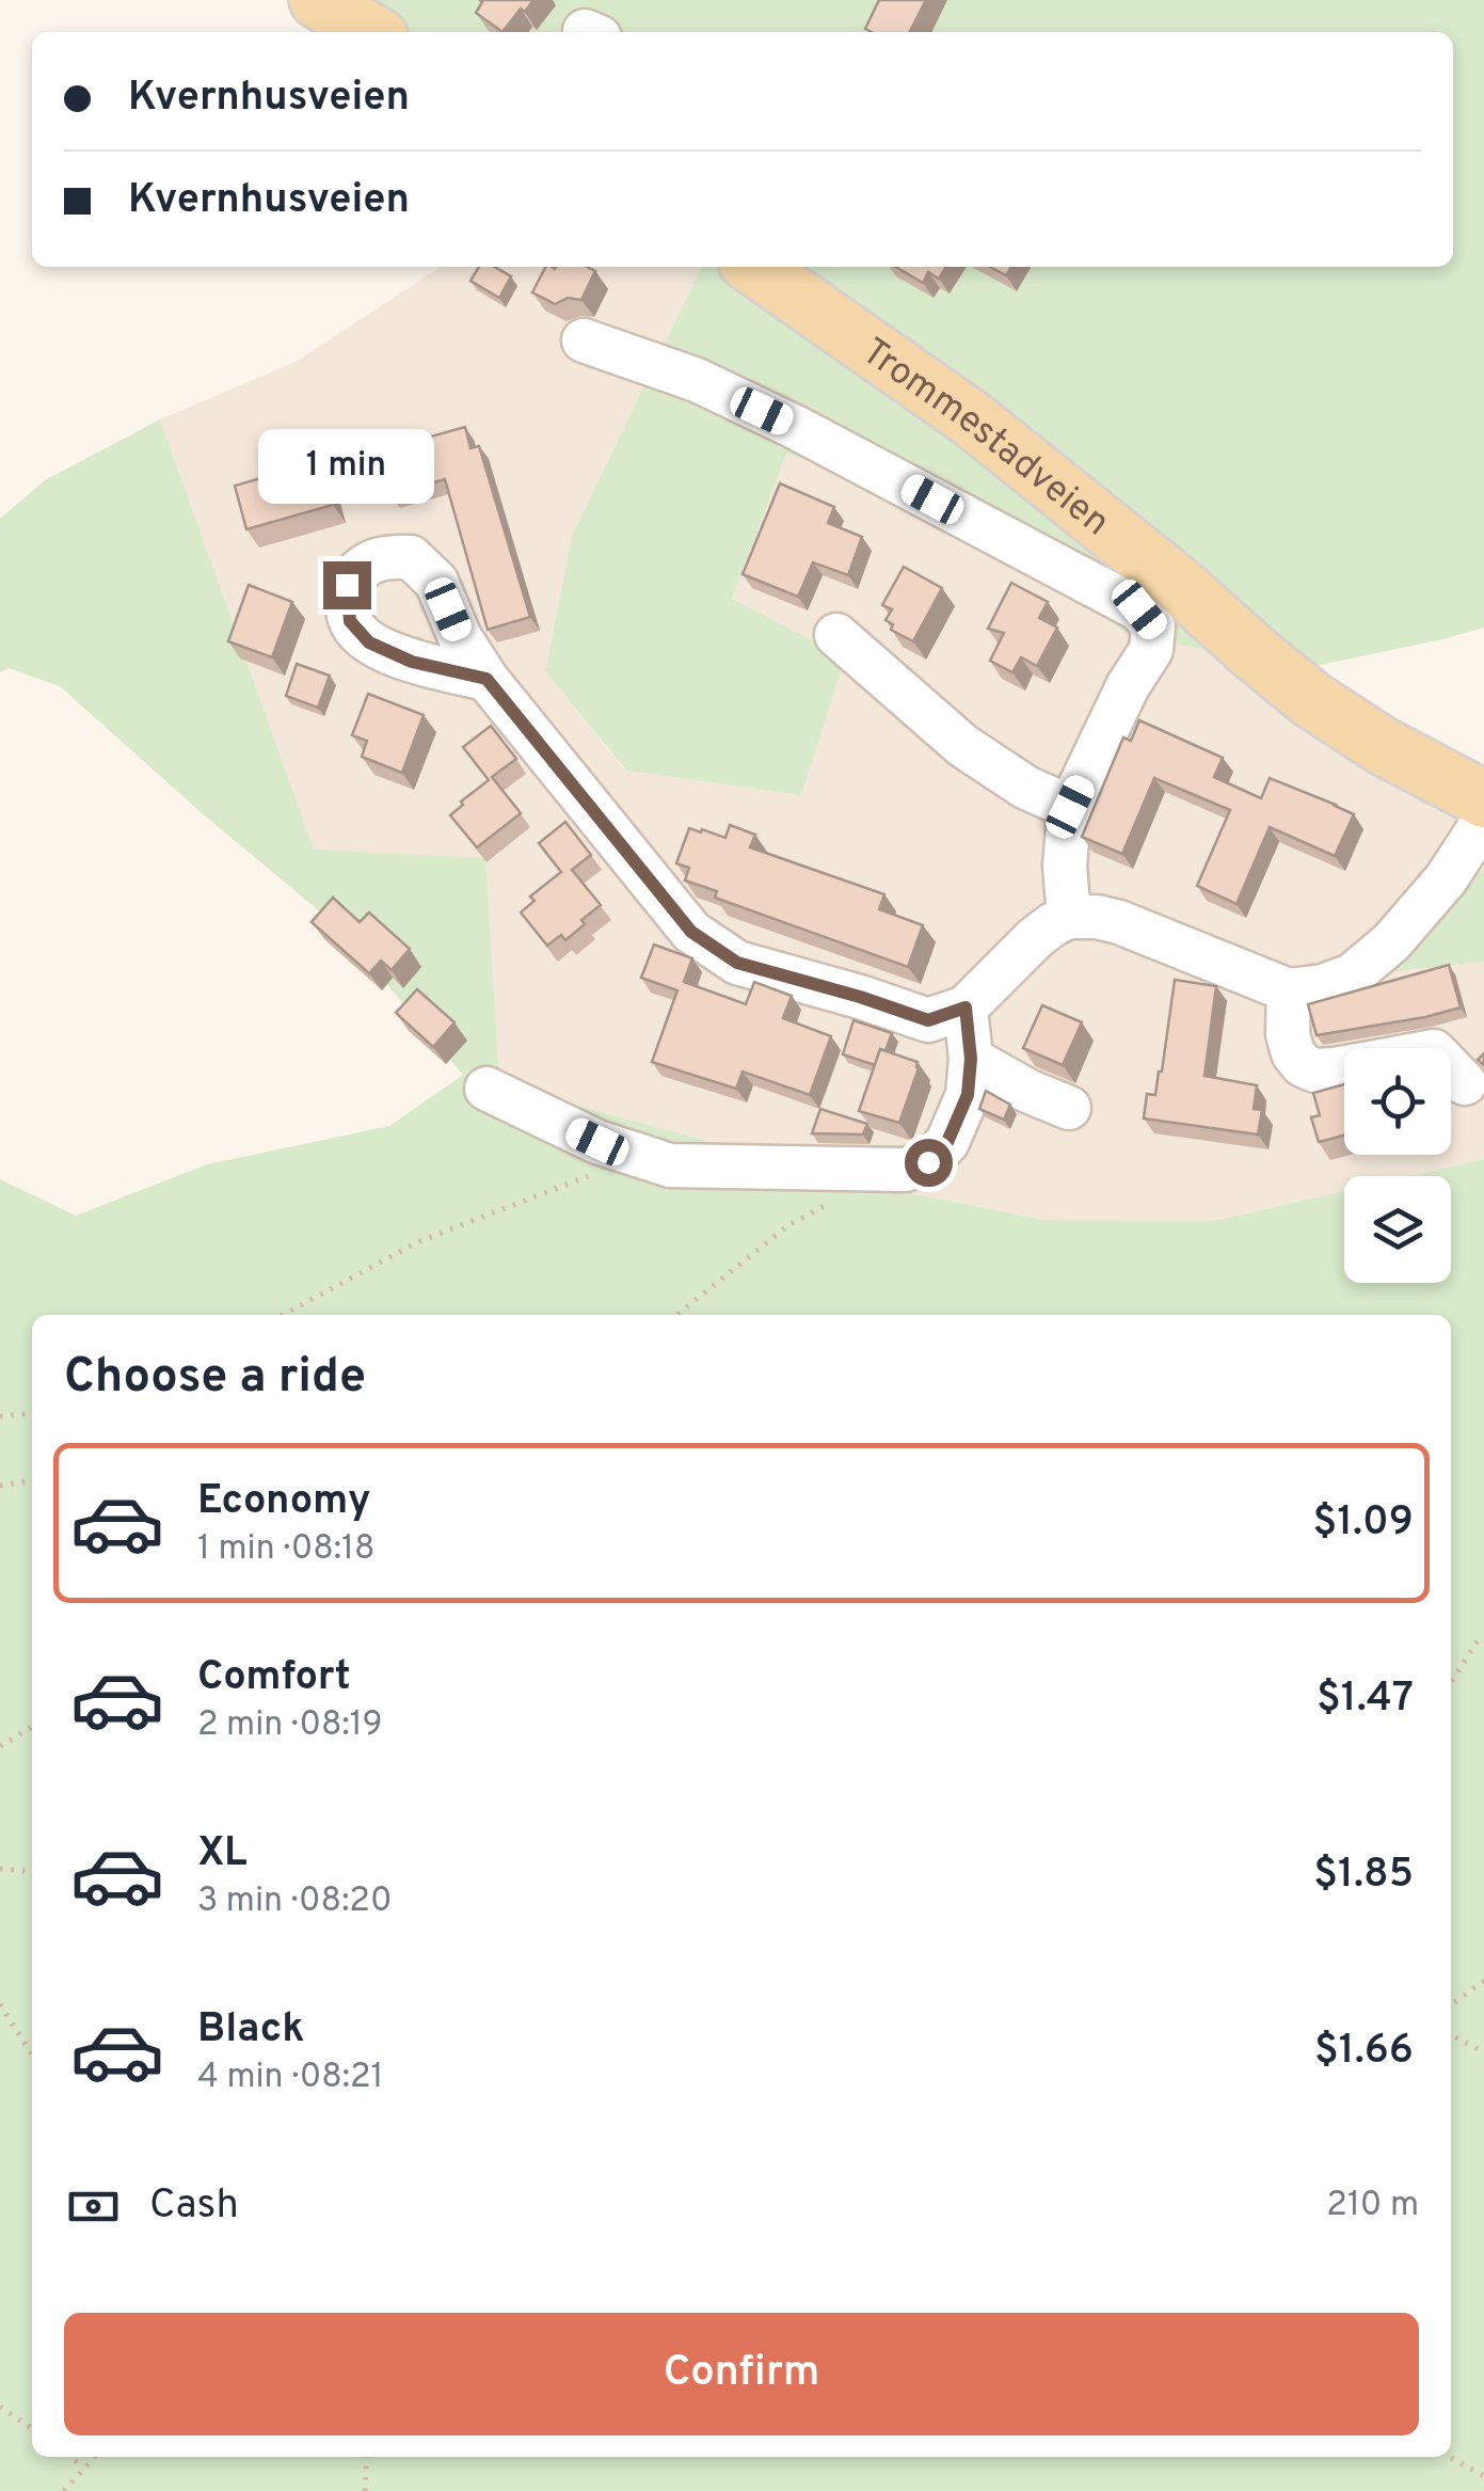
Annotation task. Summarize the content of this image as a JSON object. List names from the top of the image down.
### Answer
{
  "streets": {
    "main road": ["Trommestadveien"]
  },
  "page": {
    "banner": ["Kvernhusveien", "Kvernhusveien"],
    "bubble": "1 min",
    "heading": "Choose a ride",
    "list": [
      {
        "name": "Economy",
        "note": "1 min · 08:18",
        "value": "$1.09"
      },
      {
        "name": "Comfort",
        "note": "2 min · 08:19",
        "value": "$1.47"
      },
      {
        "name": "XL",
        "note": "3 min · 08:20",
        "value": "$1.85"
      },
      {
        "name": "Black",
        "note": "4 min · 08:21",
        "value": "$1.66"
      }
    ],
    "pay": ["Cash", "210 m"],
    "buttons": "Confirm"
  }
}
